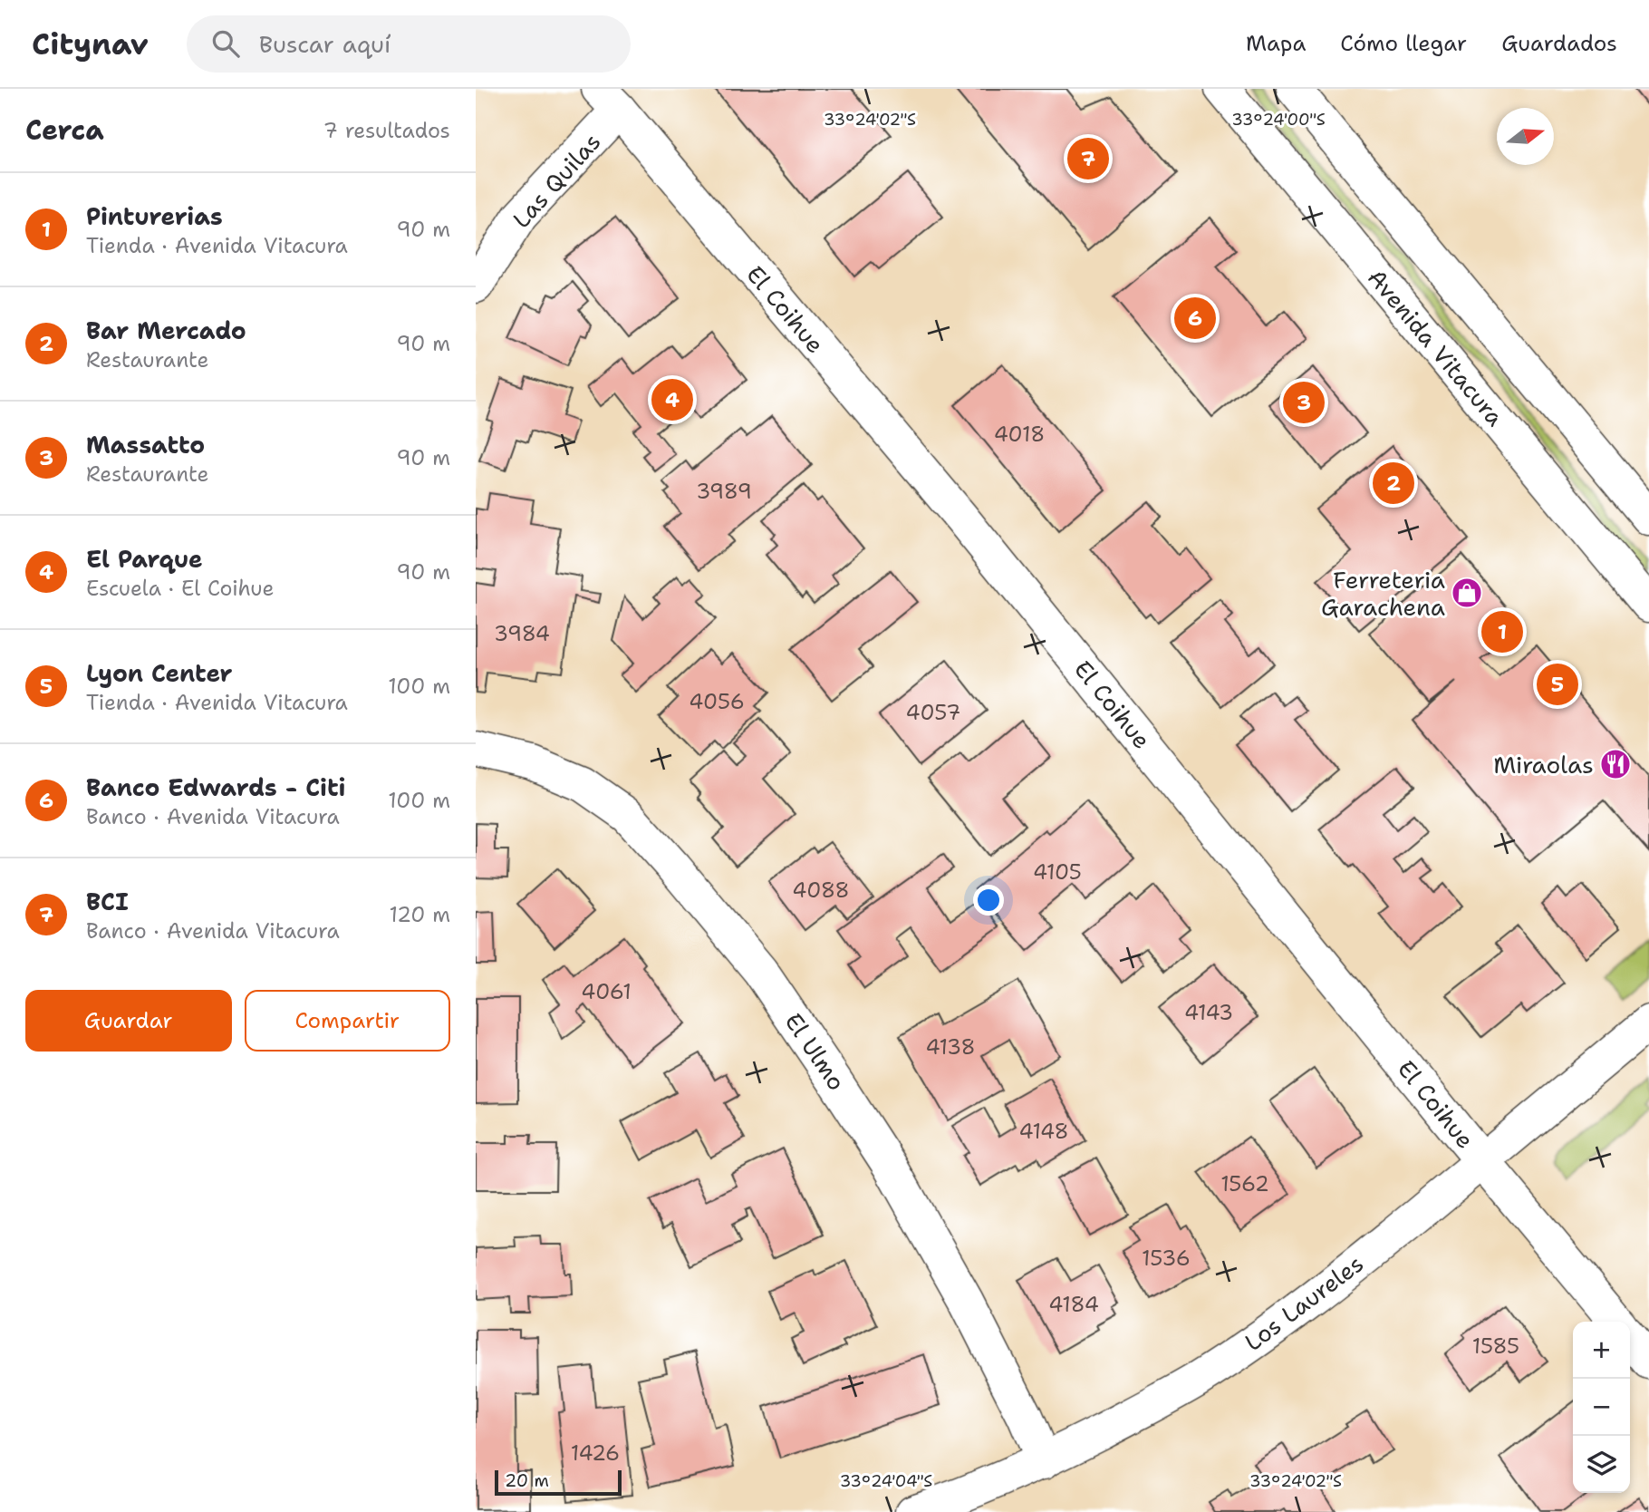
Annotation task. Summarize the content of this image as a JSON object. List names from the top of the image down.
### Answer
{
  "streets": {
    "street": [
      "Las Quilas",
      "El Coihue",
      "Avenida Vitacura",
      "El Ulmo",
      "Los Laureles"
    ]
  },
  "crossings": [
    ["Las Quilas", "El Coihue"],
    ["El Coihue", "Los Laureles"],
    ["El Ulmo", "Los Laureles"]
  ],
  "places": {
    "shop": ["Ferreteria Garachena"],
    "restaurant": ["Miraolas"]
  },
  "house_numbers": [
    "4018",
    "3989",
    "3984",
    "4056",
    "4057",
    "4105",
    "4088",
    "4061",
    "4143",
    "4138",
    "4148",
    "1562",
    "1536",
    "4184",
    "1585",
    "1426"
  ],
  "scale_bar": "20 m",
  "north": "right",
  "page": {
    "header": "Citynav",
    "search": "Buscar aquí",
    "nav": ["Mapa", "Cómo llegar", "Guardados"],
    "heading": ["Cerca", "7 resultados"],
    "pins": [
      "7",
      "6",
      "4",
      "3",
      "2",
      "1",
      "5"
    ],
    "list": [
      {
        "mark": "1",
        "name": "Pinturerias",
        "note": "Tienda · Avenida Vitacura",
        "value": "90 m"
      },
      {
        "mark": "2",
        "name": "Bar Mercado",
        "note": "Restaurante",
        "value": "90 m"
      },
      {
        "mark": "3",
        "name": "Massatto",
        "note": "Restaurante",
        "value": "90 m"
      },
      {
        "mark": "4",
        "name": "El Parque",
        "note": "Escuela · El Coihue",
        "value": "90 m"
      },
      {
        "mark": "5",
        "name": "Lyon Center",
        "note": "Tienda · Avenida Vitacura",
        "value": "100 m"
      },
      {
        "mark": "6",
        "name": "Banco Edwards - Citi",
        "note": "Banco · Avenida Vitacura",
        "value": "100 m"
      },
      {
        "mark": "7",
        "name": "BCI",
        "note": "Banco · Avenida Vitacura",
        "value": "120 m"
      }
    ],
    "buttons": ["Guardar", "Compartir"],
    "map_buttons": ["+", "−"],
    "scale": "20 m"
  },
  "coordinates": ["33°24'02\"S", "33°24'00\"S", "33°24'04\"S"]
}
